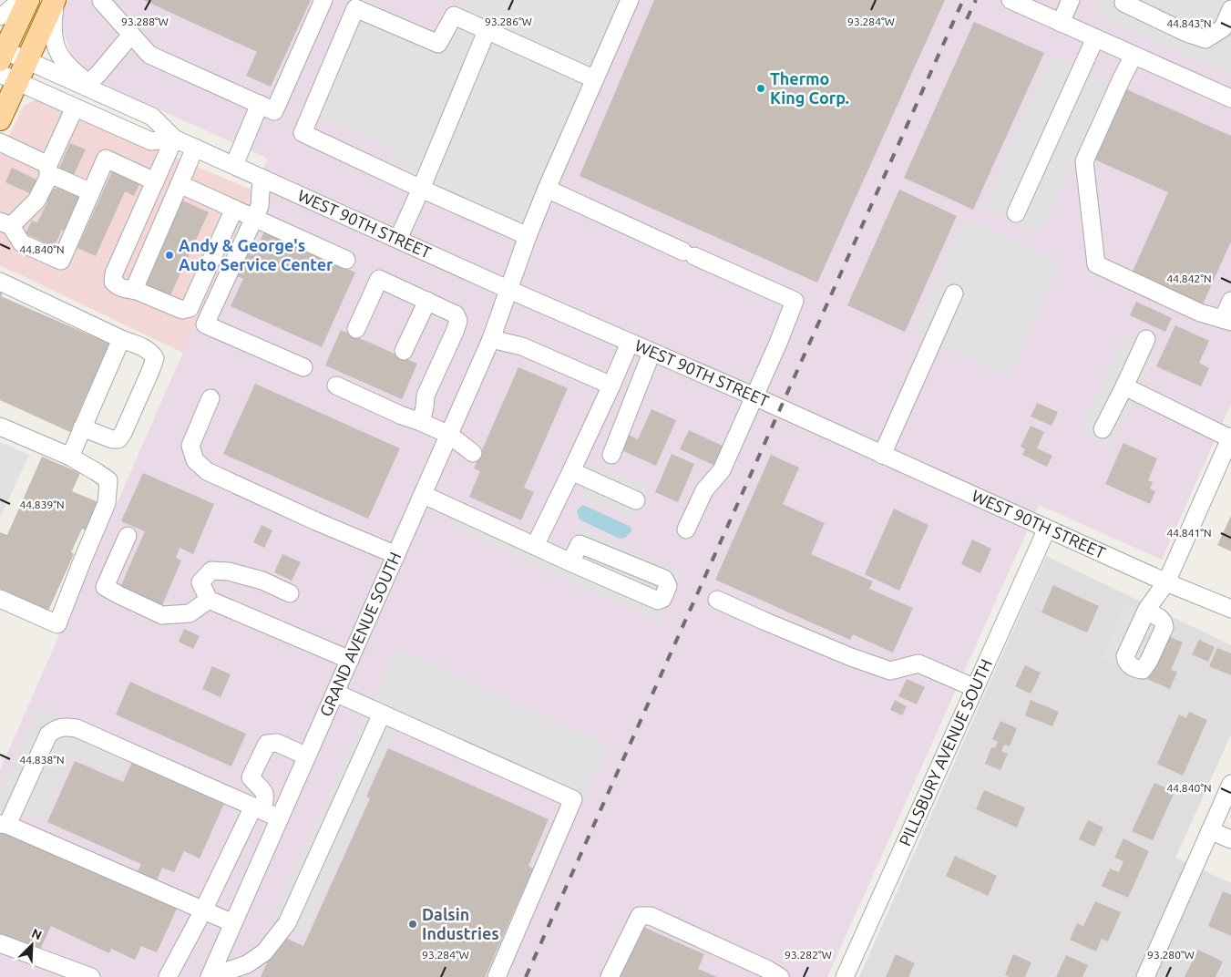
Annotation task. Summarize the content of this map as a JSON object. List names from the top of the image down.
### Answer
{
  "streets": {
    "street": ["WEST 90TH STREET", "GRAND AVENUE SOUTH", "PILLSBURY AVENUE SOUTH"]
  },
  "crossings": [
    ["WEST 90TH STREET", "GRAND AVENUE SOUTH"],
    ["WEST 90TH STREET", "PILLSBURY AVENUE SOUTH"]
  ],
  "places": ["Thermo King Corp.", "Andy & George's Auto Service Center", "Dalsin Industries"],
  "north": "top right",
  "coordinates": [
    "93.288°W",
    "93.286°W",
    "93.284°W",
    "44.843°N",
    "44.840°N",
    "44.842°N",
    "44.839°N",
    "44.841°N",
    "44.838°N",
    "93.282°W",
    "93.280°W"
  ]
}
